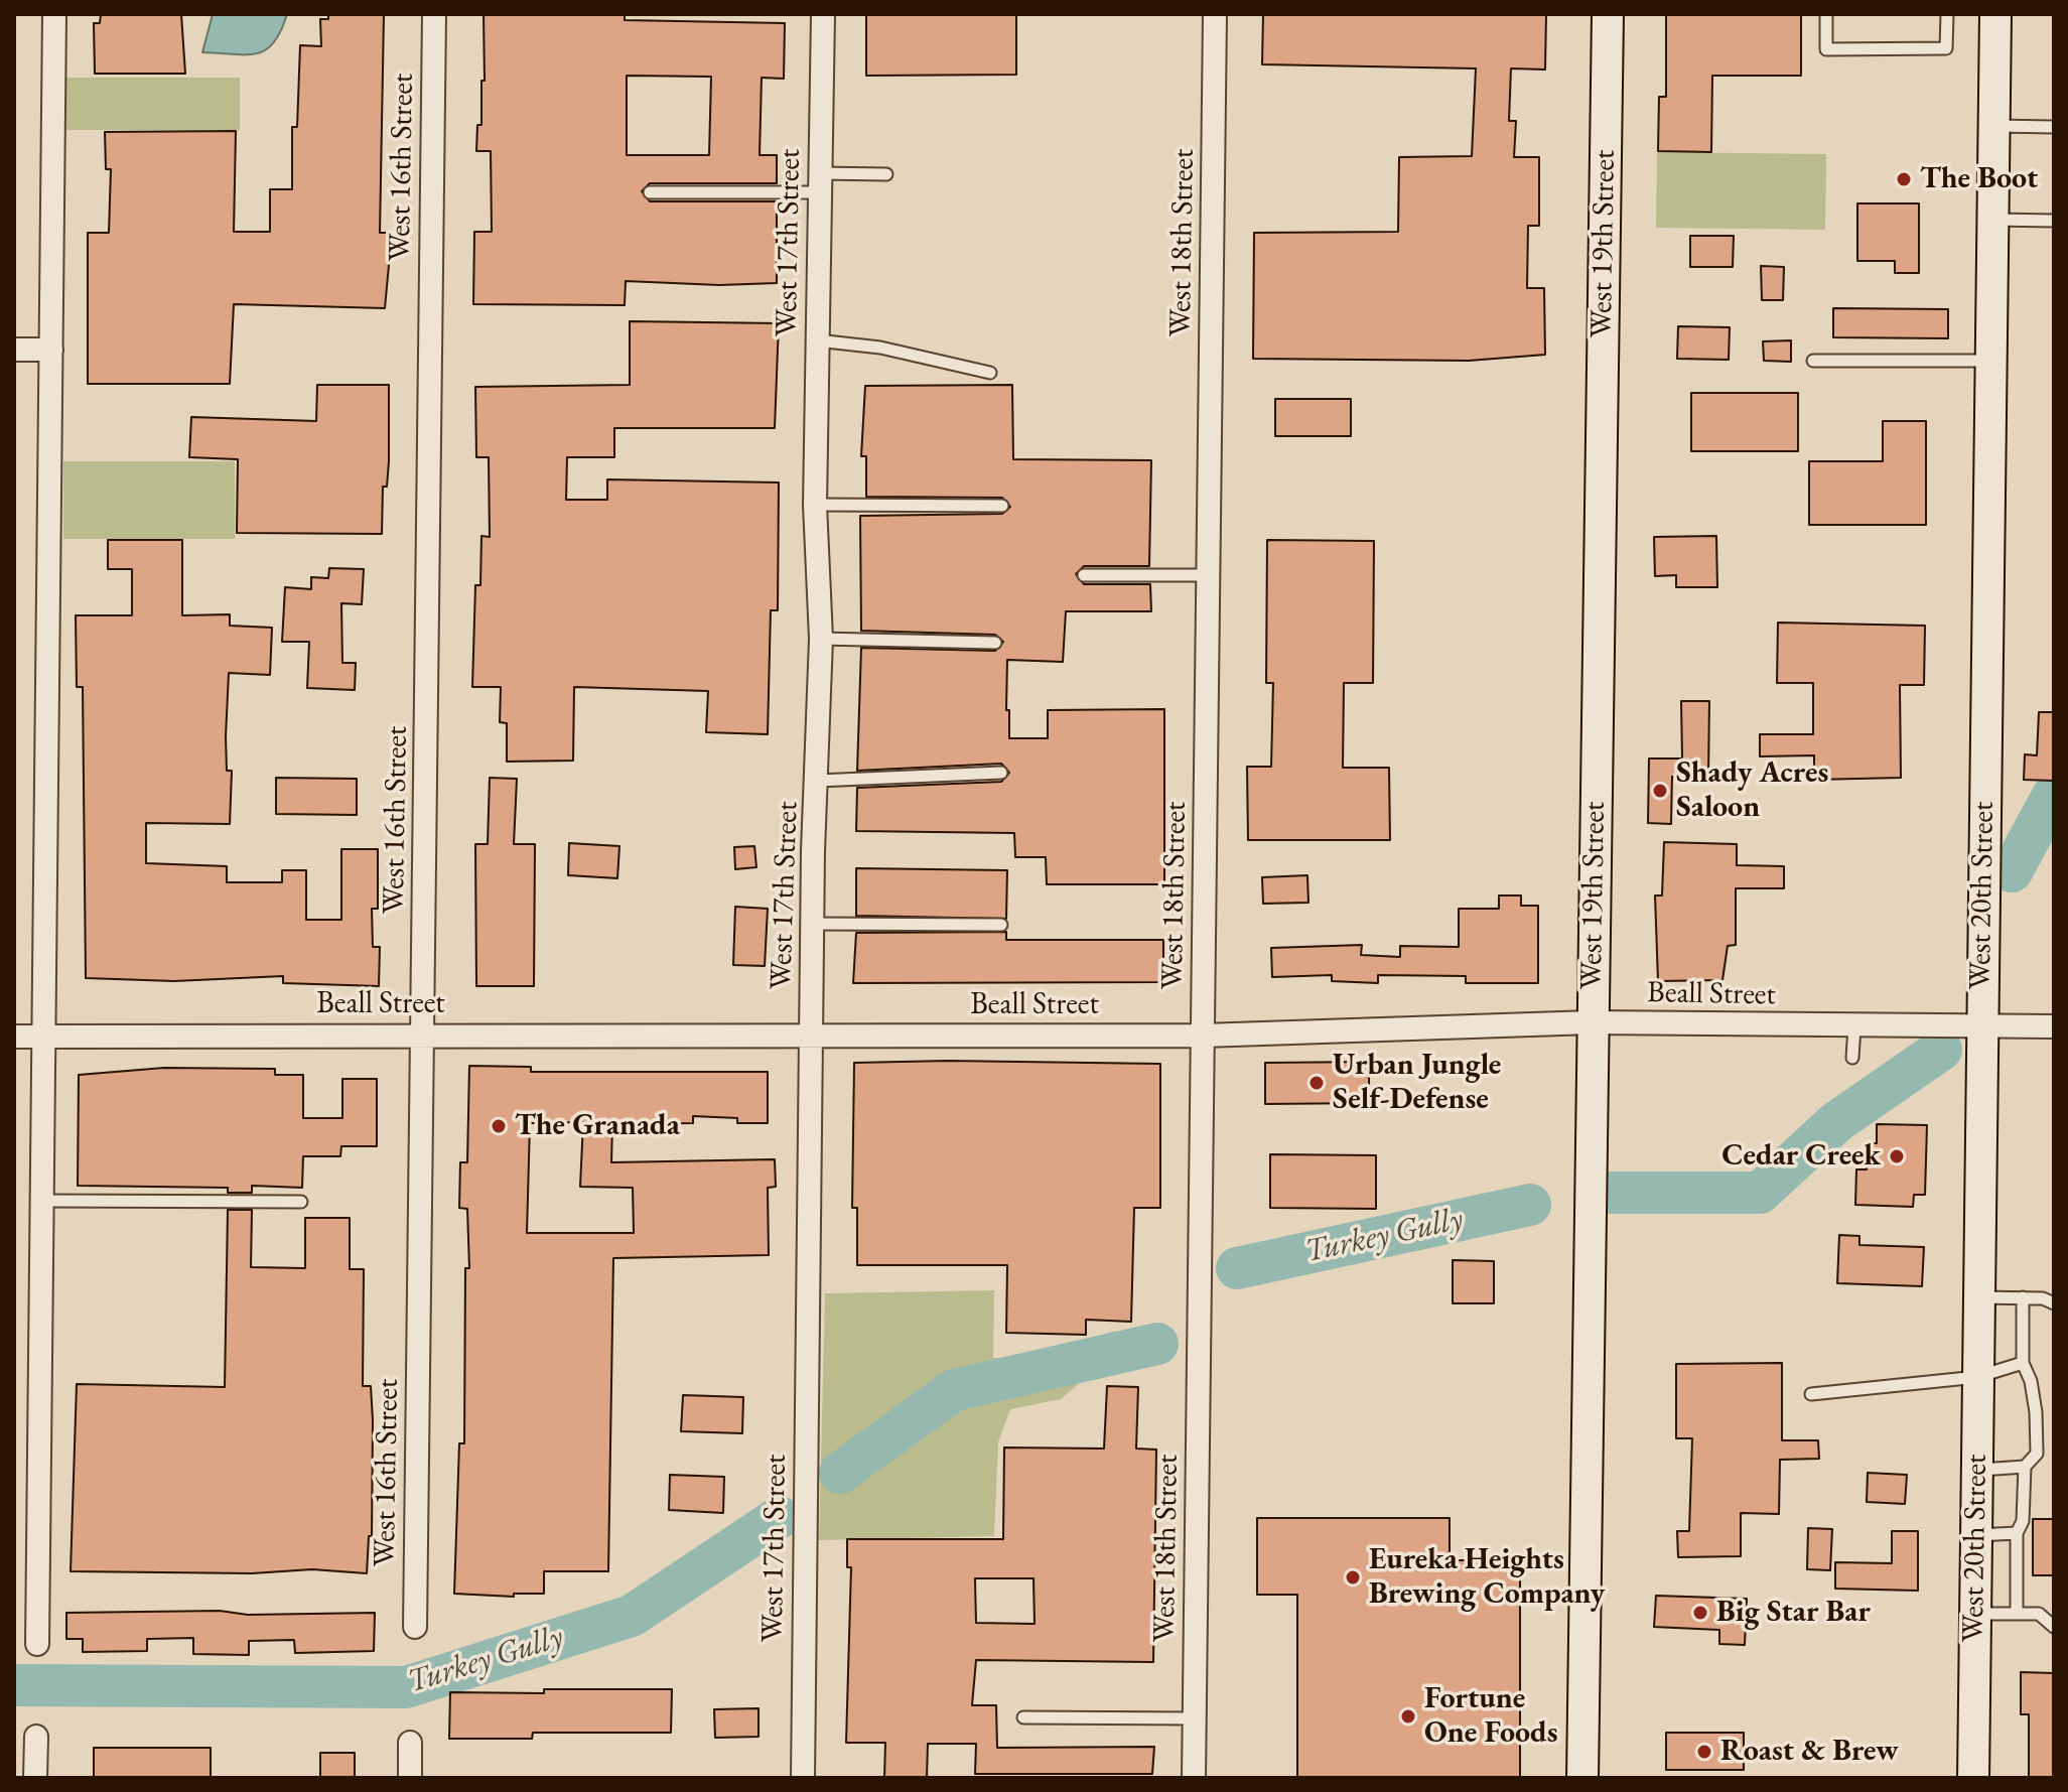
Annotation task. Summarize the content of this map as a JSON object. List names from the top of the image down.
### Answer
{
  "streets": {
    "main road": ["West 19th Street", "West 20th Street"],
    "street": [
      "West 16th Street",
      "West 17th Street",
      "West 18th Street",
      "Beall Street"
    ]
  },
  "crossings": [
    ["West 16th Street", "Beall Street"],
    ["West 17th Street", "Beall Street"],
    ["West 18th Street", "Beall Street"],
    ["West 19th Street", "Beall Street"],
    ["West 20th Street", "Beall Street"]
  ],
  "water": ["Turkey Gully"],
  "places": [
    "The Boot",
    "Shady Acres Saloon",
    "Urban Jungle Self-Defense",
    "The Granada",
    "Cedar Creek",
    "Eureka Heights Brewing Company",
    "Big Star Bar",
    "Fortune One Foods",
    "Roast & Brew"
  ]
}
